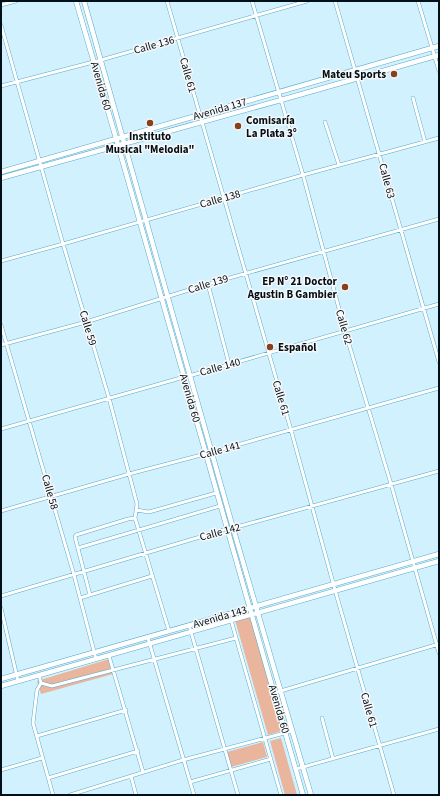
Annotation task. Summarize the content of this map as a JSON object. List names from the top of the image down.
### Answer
{
  "streets": {
    "main road": ["Avenida 60", "Avenida 137", "Avenida 143"],
    "street": [
      "Calle 136",
      "Calle 61",
      "Calle 63",
      "Calle 138",
      "Calle 139",
      "Calle 62",
      "Calle 59",
      "Calle 140",
      "Calle 141",
      "Calle 58",
      "Calle 142"
    ]
  },
  "crossings": [
    ["Calle 136", "Calle 61"],
    ["Calle 136", "Avenida 60"],
    ["Calle 136", "Calle 62"],
    ["Calle 136", "Calle 59"],
    ["Calle 61", "Avenida 137"],
    ["Calle 61", "Calle 138"],
    ["Calle 61", "Calle 139"],
    ["Calle 61", "Calle 140"],
    ["Calle 61", "Calle 141"],
    ["Calle 61", "Calle 142"],
    ["Calle 61", "Avenida 143"],
    ["Avenida 60", "Avenida 137"],
    ["Avenida 60", "Calle 138"],
    ["Avenida 60", "Calle 139"],
    ["Avenida 60", "Calle 140"],
    ["Avenida 60", "Calle 141"],
    ["Avenida 60", "Calle 142"],
    ["Avenida 60", "Avenida 143"],
    ["Avenida 137", "Calle 63"],
    ["Avenida 137", "Calle 62"],
    ["Avenida 137", "Calle 59"],
    ["Calle 63", "Calle 138"],
    ["Calle 63", "Calle 139"],
    ["Calle 63", "Calle 140"],
    ["Calle 138", "Calle 62"],
    ["Calle 138", "Calle 59"],
    ["Calle 139", "Calle 62"],
    ["Calle 139", "Calle 59"],
    ["Calle 139", "Calle 58"],
    ["Calle 62", "Calle 140"],
    ["Calle 62", "Calle 141"],
    ["Calle 62", "Calle 142"],
    ["Calle 62", "Avenida 143"],
    ["Calle 59", "Calle 140"],
    ["Calle 59", "Calle 141"],
    ["Calle 59", "Calle 142"],
    ["Calle 59", "Avenida 143"],
    ["Calle 140", "Calle 58"],
    ["Calle 141", "Calle 58"],
    ["Calle 58", "Calle 142"],
    ["Calle 58", "Avenida 143"]
  ],
  "places": [
    "Mateu Sports",
    "Instituto Musical \"Melodia\"",
    "Comisaría La Plata 3°",
    "EP N° 21 Doctor Agustin B Gambier",
    "Español"
  ]
}
